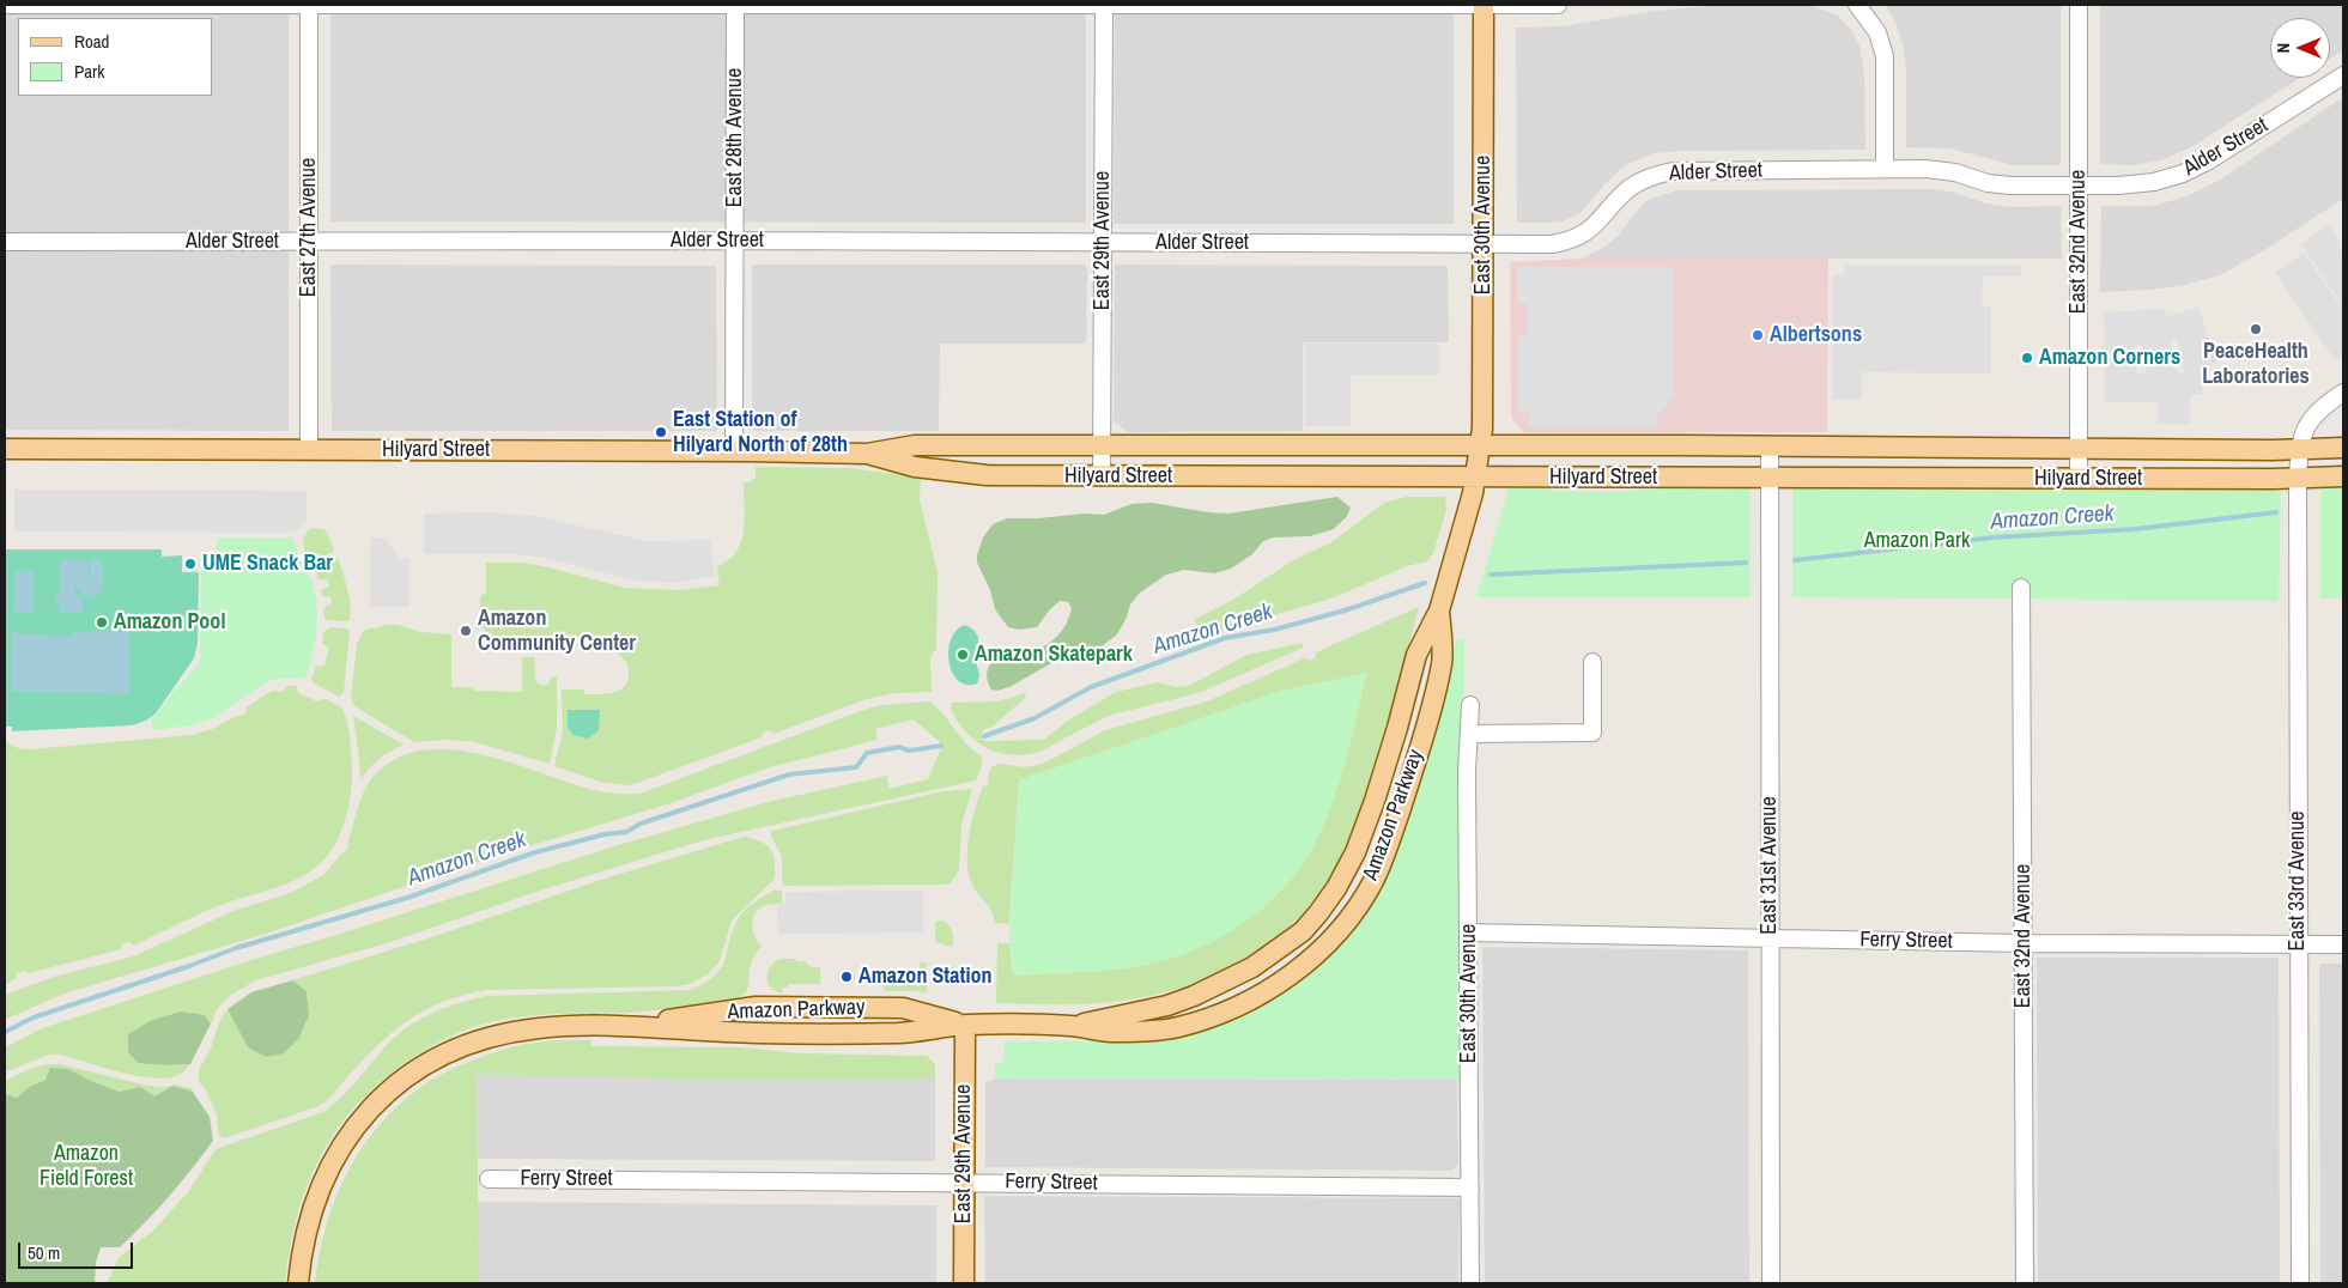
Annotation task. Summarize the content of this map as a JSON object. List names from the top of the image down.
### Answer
{
  "streets": {
    "main road": [
      "East 30th Avenue",
      "East 29th Avenue",
      "Hilyard Street",
      "Amazon Parkway"
    ],
    "street": [
      "East 28th Avenue",
      "Alder Street",
      "East 27th Avenue",
      "East 32nd Avenue",
      "East 31st Avenue",
      "East 33rd Avenue",
      "Ferry Street"
    ]
  },
  "crossings": [
    ["East 28th Avenue", "Alder Street"],
    ["East 28th Avenue", "Hilyard Street"],
    ["Alder Street", "East 30th Avenue"],
    ["Alder Street", "East 27th Avenue"],
    ["Alder Street", "East 29th Avenue"],
    ["Alder Street", "East 32nd Avenue"],
    ["East 30th Avenue", "Hilyard Street"],
    ["East 30th Avenue", "Amazon Parkway"],
    ["East 30th Avenue", "Ferry Street"],
    ["East 27th Avenue", "Hilyard Street"],
    ["East 29th Avenue", "Hilyard Street"],
    ["East 29th Avenue", "Amazon Parkway"],
    ["East 29th Avenue", "Ferry Street"],
    ["East 32nd Avenue", "Hilyard Street"],
    ["East 32nd Avenue", "Ferry Street"],
    ["Hilyard Street", "Amazon Parkway"],
    ["Hilyard Street", "East 31st Avenue"],
    ["Hilyard Street", "East 33rd Avenue"],
    ["East 31st Avenue", "Ferry Street"],
    ["East 33rd Avenue", "Ferry Street"]
  ],
  "water": ["Amazon Creek"],
  "parks": ["Amazon Park", "Amazon Field Forest"],
  "places": [
    "PeaceHealth Laboratories",
    "Albertsons",
    "Amazon Corners",
    "East Station of Hilyard North of 28th",
    "UME Snack Bar",
    "Amazon Pool",
    "Amazon Community Center",
    "Amazon Skatepark",
    "Amazon Station"
  ],
  "legend": ["Road", "Park"],
  "scale_bar": "50 m",
  "north": "left"
}
